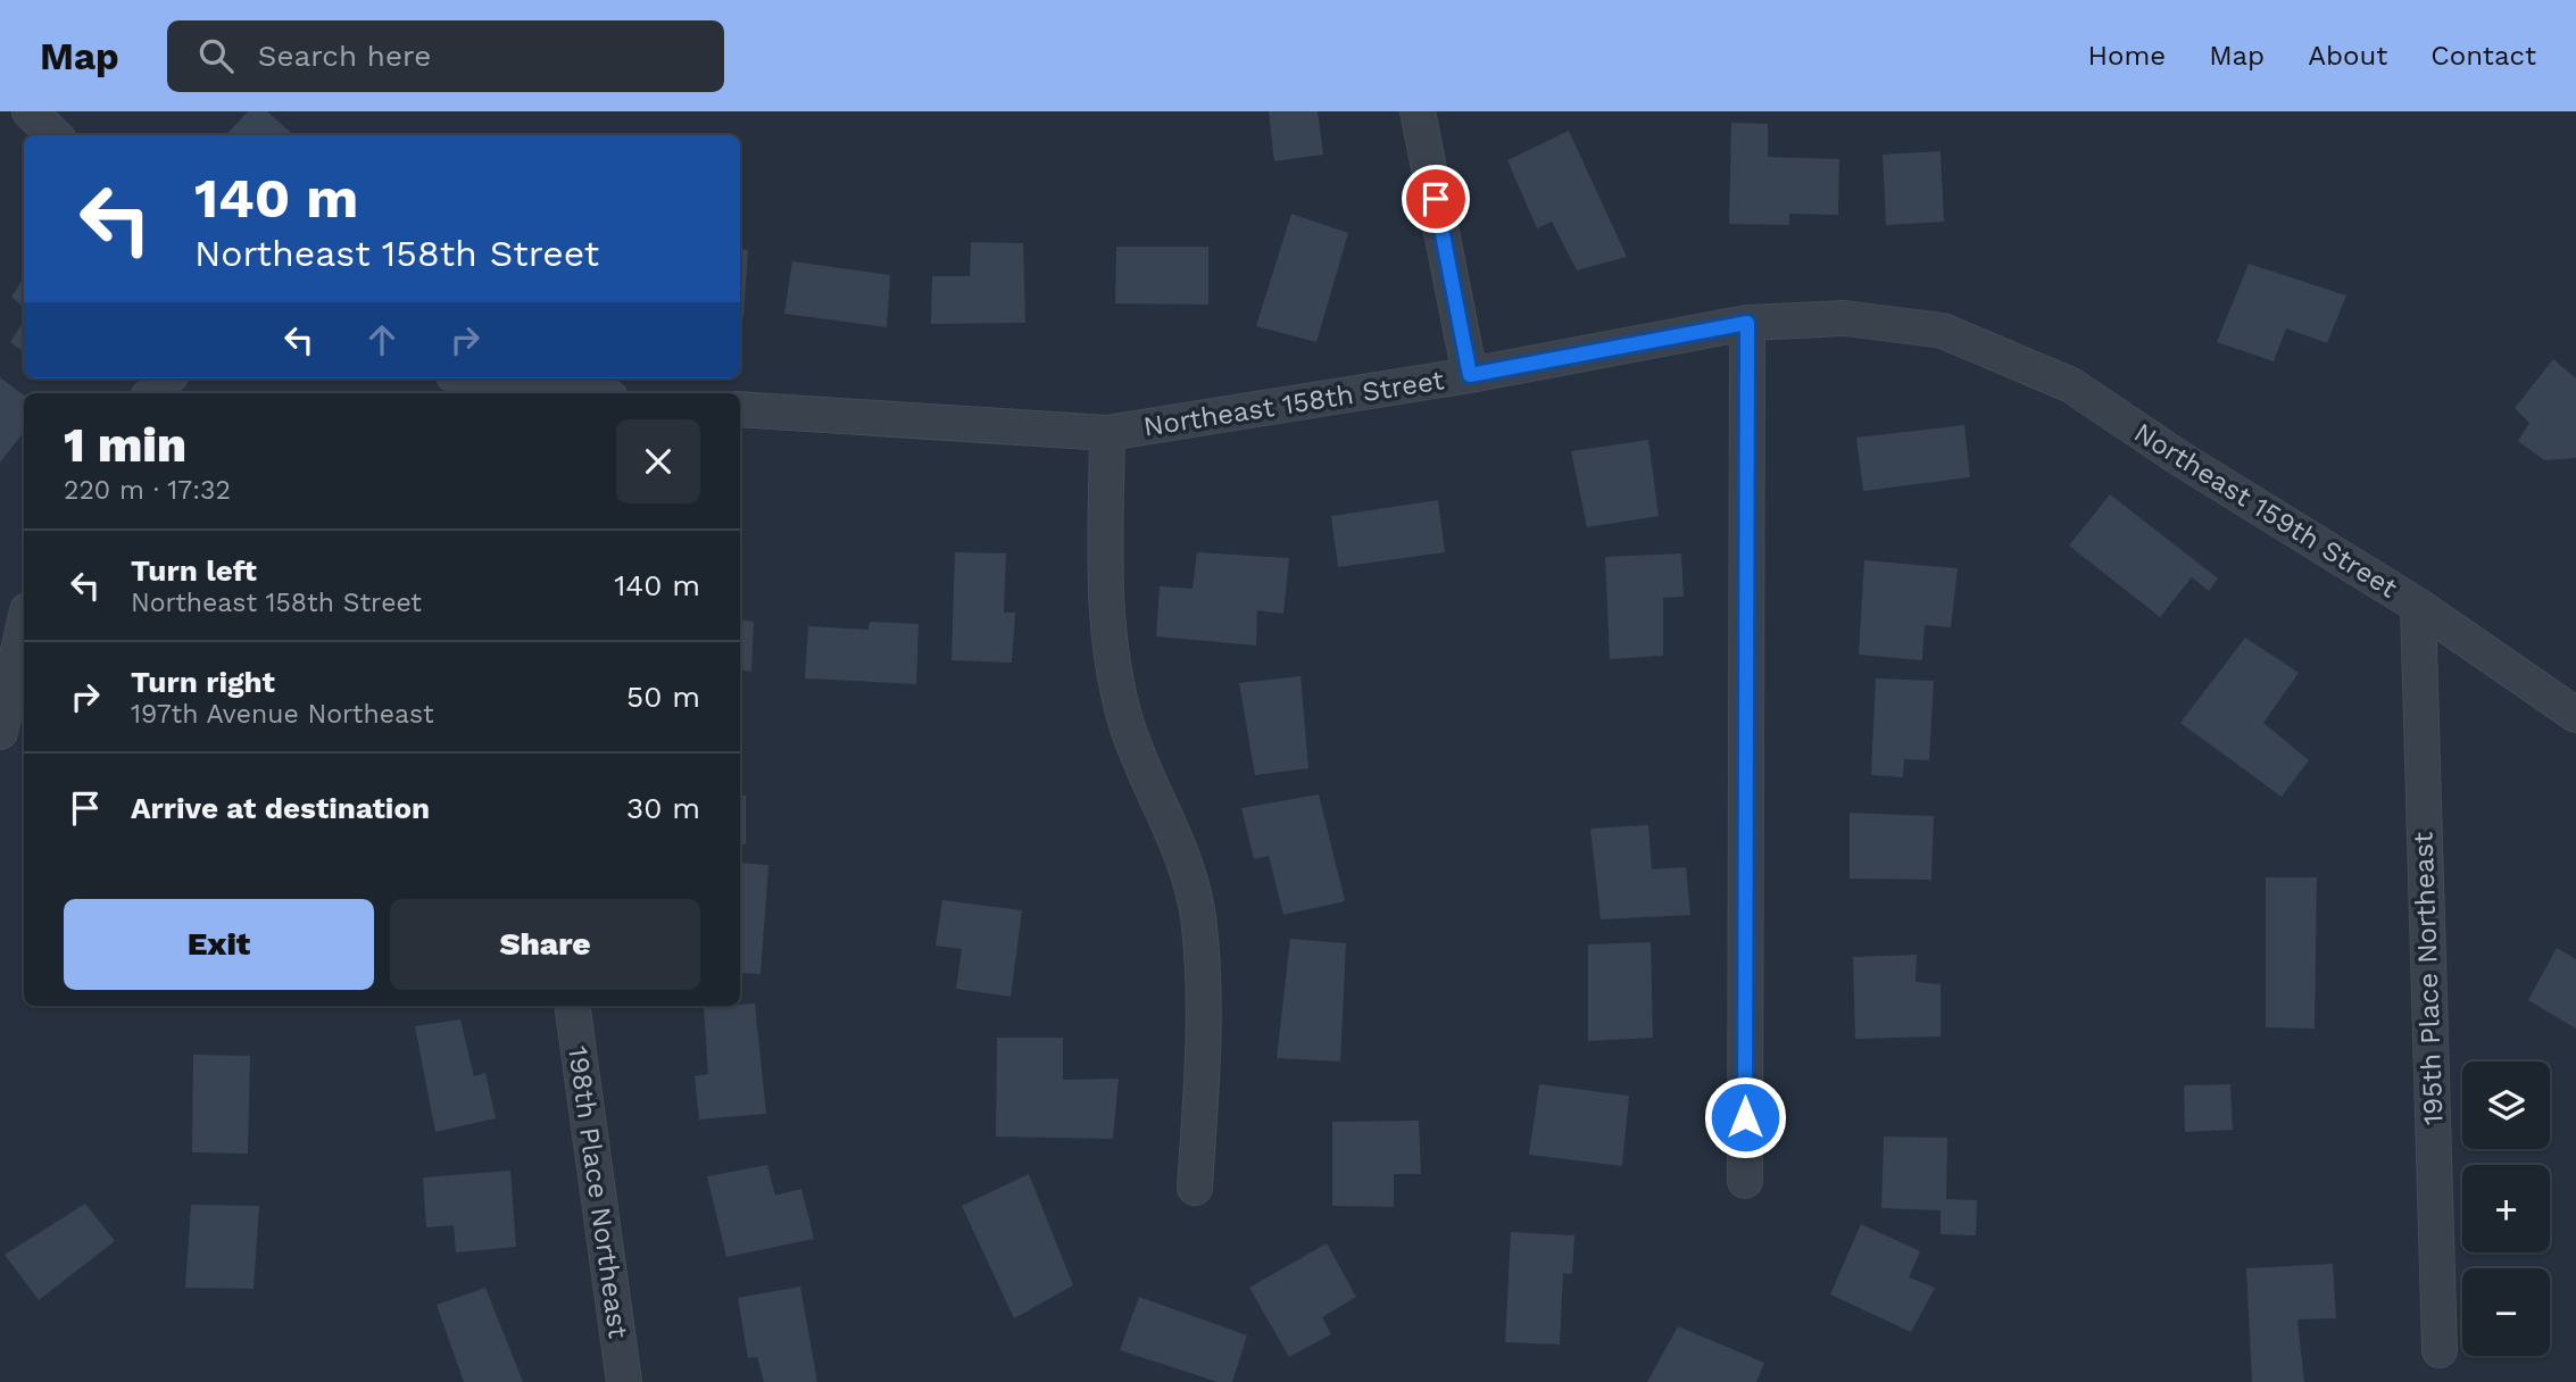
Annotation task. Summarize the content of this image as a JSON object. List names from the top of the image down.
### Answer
{
  "streets": {
    "street": [
      "Northeast 158th Street",
      "Northeast 159th Street",
      "195th Place Northeast",
      "198th Place Northeast"
    ]
  },
  "crossings": [
    ["Northeast 158th Street", "Northeast 159th Street"],
    ["Northeast 159th Street", "195th Place Northeast"]
  ],
  "page": {
    "header": "Map",
    "search": "Search here",
    "nav": [
      "Home",
      "Map",
      "About",
      "Contact"
    ],
    "turn": ["140 m", "Northeast 158th Street"],
    "heading": ["1 min", "220 m · 17:32"],
    "list": [
      {
        "name": "Turn left",
        "note": "Northeast 158th Street",
        "value": "140 m"
      },
      {
        "name": "Turn right",
        "note": "197th Avenue Northeast",
        "value": "50 m"
      },
      {
        "name": "Arrive at destination",
        "value": "30 m"
      }
    ],
    "buttons": ["Exit", "Share"],
    "map_buttons": ["+", "−"]
  }
}
